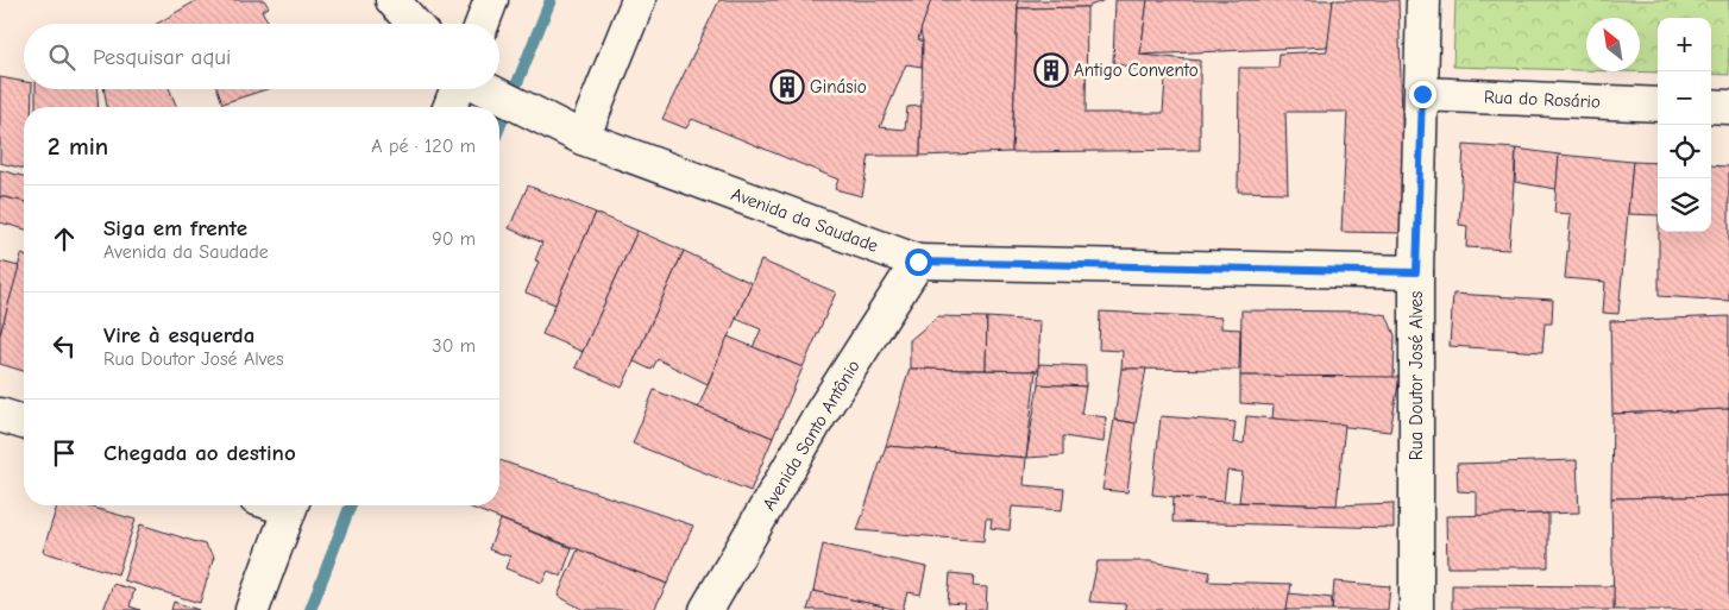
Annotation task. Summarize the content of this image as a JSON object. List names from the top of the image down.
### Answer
{
  "streets": {
    "street": [
      "Rua do Rosário",
      "Avenida da Saudade",
      "Rua Doutor José Alves",
      "Avenida Santo Antônio"
    ]
  },
  "crossings": [
    ["Rua do Rosário", "Rua Doutor José Alves"],
    ["Avenida da Saudade", "Rua Doutor José Alves"],
    ["Avenida da Saudade", "Avenida Santo Antônio"]
  ],
  "places": {
    "building": ["Antigo Convento", "Ginásio"]
  },
  "north": "top left",
  "page": {
    "map_buttons": ["+", "−"],
    "search": "Pesquisar aqui",
    "heading": ["2 min", "A pé · 120 m"],
    "list": [
      ["Siga em frente", "Avenida da Saudade", "90 m"],
      ["Vire à esquerda", "Rua Doutor José Alves", "30 m"],
      "Chegada ao destino"
    ]
  }
}
